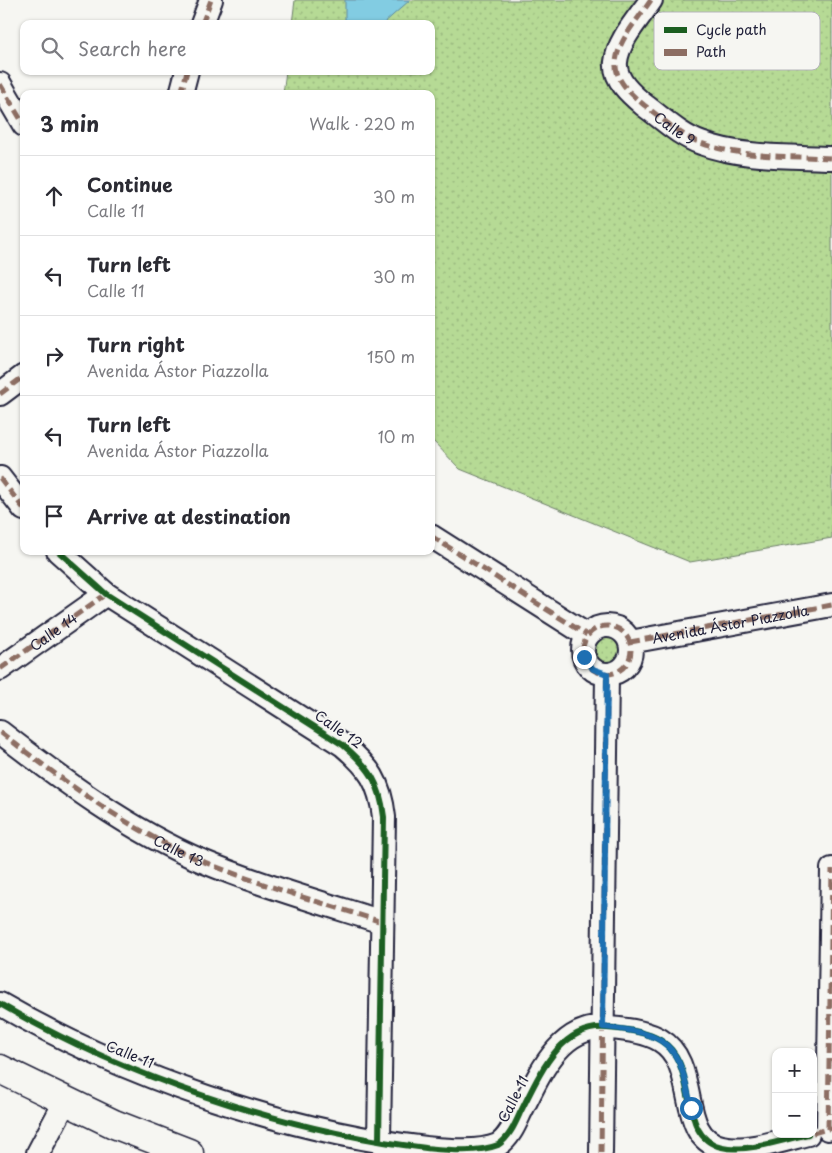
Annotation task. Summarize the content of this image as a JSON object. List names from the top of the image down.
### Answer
{
  "streets": {
    "street": [
      "Calle 9",
      "Avenida Ástor Piazzolla",
      "Calle 14",
      "Calle 12",
      "Calle 13",
      "Calle 11"
    ]
  },
  "crossings": [
    ["Calle 14", "Calle 12"],
    ["Calle 12", "Calle 13"],
    ["Calle 12", "Calle 11"]
  ],
  "legend": ["Cycle path", "Path"],
  "page": {
    "search": "Search here",
    "heading": ["3 min", "Walk · 220 m"],
    "list": [
      ["Continue", "Calle 11", "30 m"],
      ["Turn left", "Calle 11", "30 m"],
      ["Turn right", "Avenida Ástor Piazzolla", "150 m"],
      ["Turn left", "Avenida Ástor Piazzolla", "10 m"],
      "Arrive at destination"
    ],
    "map_buttons": ["+", "−"]
  }
}
